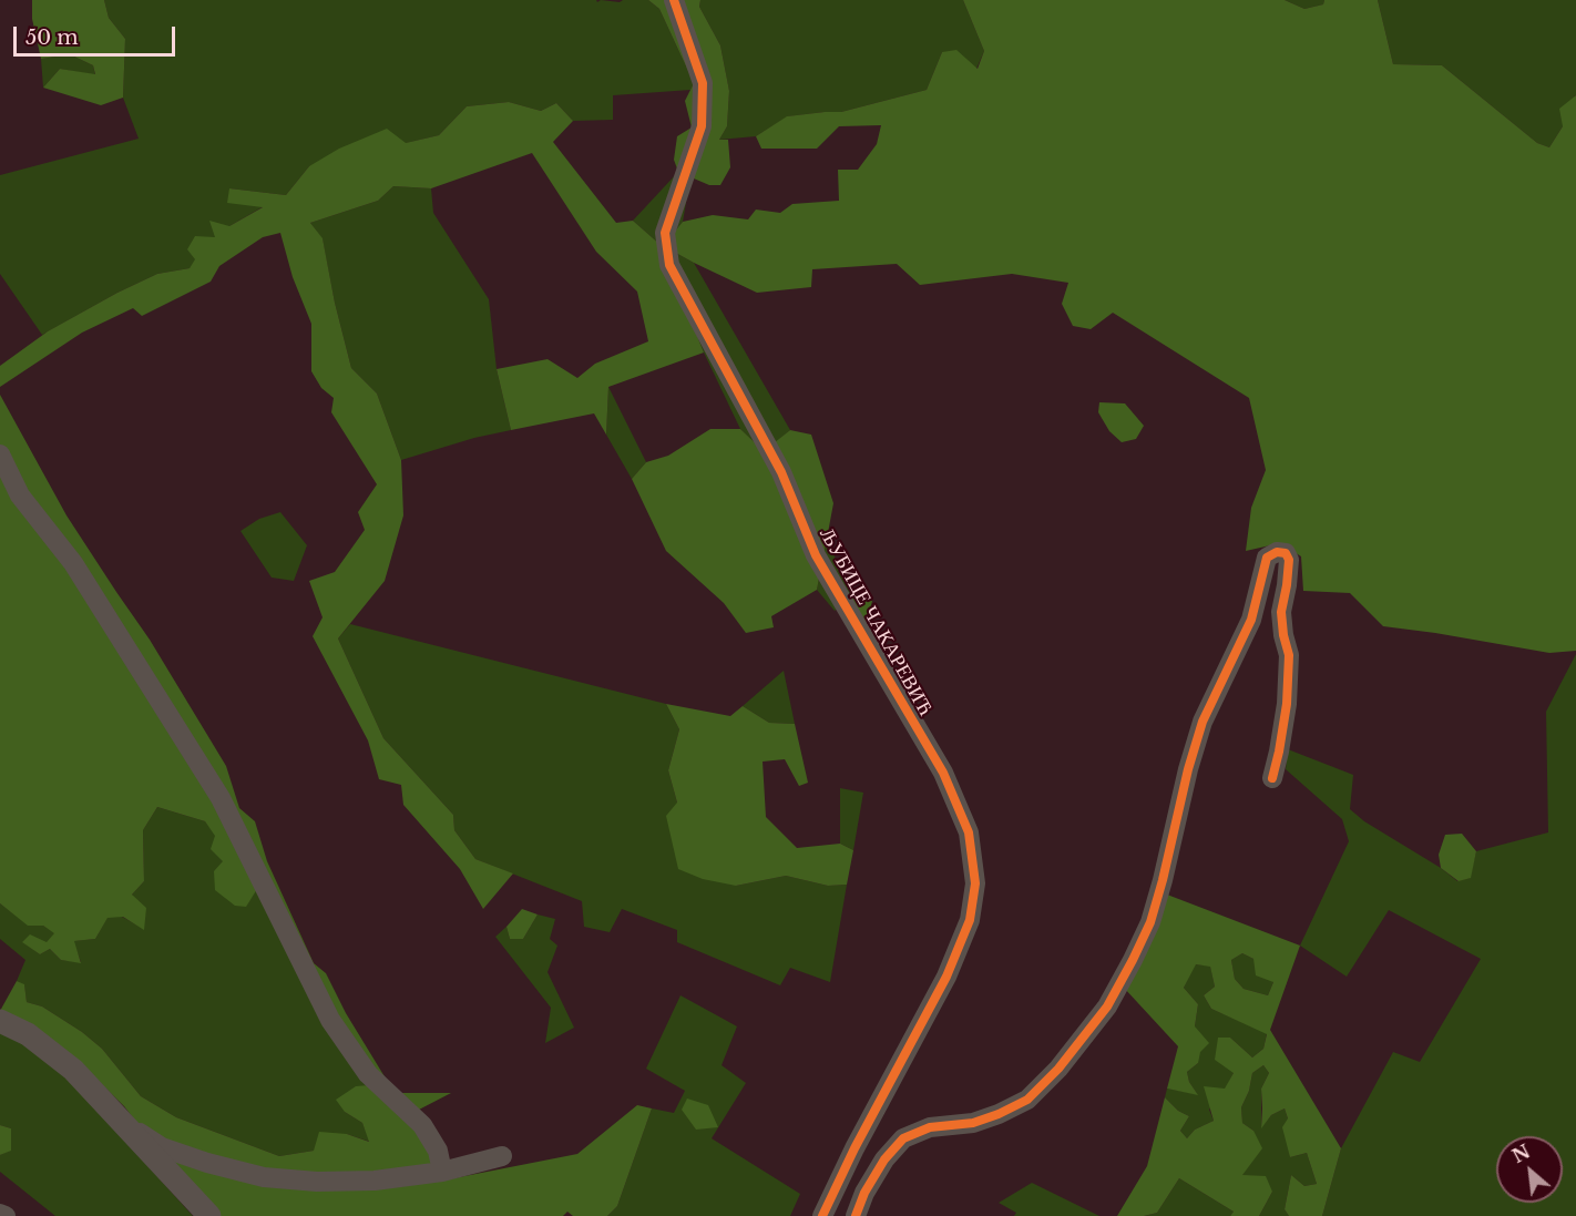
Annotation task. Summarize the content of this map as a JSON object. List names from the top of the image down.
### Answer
{
  "streets": {
    "street": ["ЉУБИЦЕ ЧАКАРЕВИЋ"]
  },
  "scale_bar": "50 m",
  "north": "top left"
}
